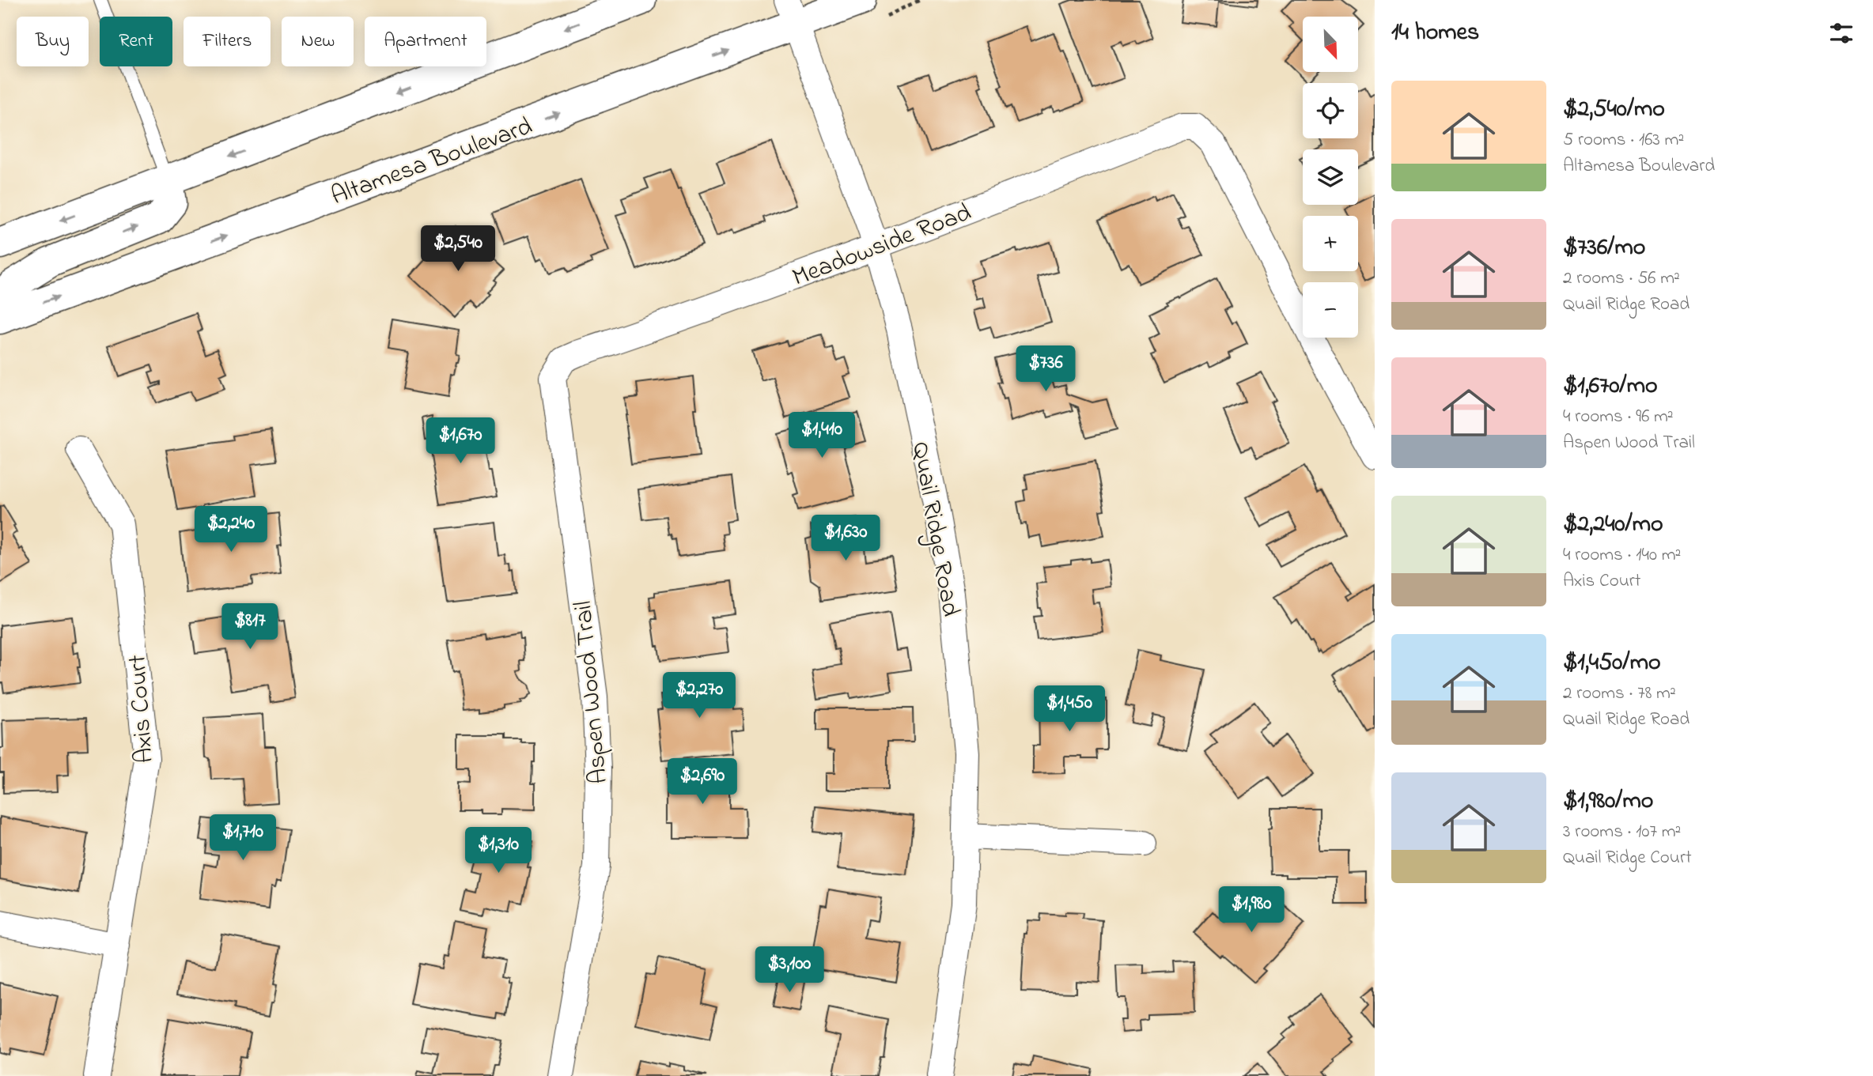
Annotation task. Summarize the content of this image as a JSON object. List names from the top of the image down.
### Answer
{
  "streets": {
    "main road": ["Altamesa Boulevard"],
    "street": [
      "Meadowside Road",
      "Quail Ridge Road",
      "Aspen Wood Trail",
      "Axis Court"
    ]
  },
  "crossings": [
    ["Altamesa Boulevard", "Quail Ridge Road"],
    ["Meadowside Road", "Quail Ridge Road"],
    ["Meadowside Road", "Aspen Wood Trail"]
  ],
  "north": "bottom right",
  "page": {
    "heading": "14 homes",
    "map_buttons": ["+", "−"],
    "chip": [
      "Buy",
      "Rent",
      "Filters",
      "New",
      "Apartment"
    ],
    "list": [
      {
        "name": "$2,540/mo",
        "note": "5 rooms · 163 m² · Altamesa Boulevard"
      },
      {
        "name": "$736/mo",
        "note": "2 rooms · 56 m² · Quail Ridge Road"
      },
      {
        "name": "$1,670/mo",
        "note": "4 rooms · 96 m² · Aspen Wood Trail"
      },
      {
        "name": "$2,240/mo",
        "note": "4 rooms · 140 m² · Axis Court"
      },
      {
        "name": "$1,450/mo",
        "note": "2 rooms · 78 m² · Quail Ridge Road"
      },
      {
        "name": "$1,980/mo",
        "note": "3 rooms · 107 m² · Quail Ridge Court"
      }
    ],
    "price": [
      "$2,540",
      "$736",
      "$1,410",
      "$1,670",
      "$2,240",
      "$1,630",
      "$817",
      "$2,270",
      "$1,450",
      "$2,690",
      "$1,710",
      "$1,310",
      "$1,980",
      "$3,100"
    ]
  }
}
